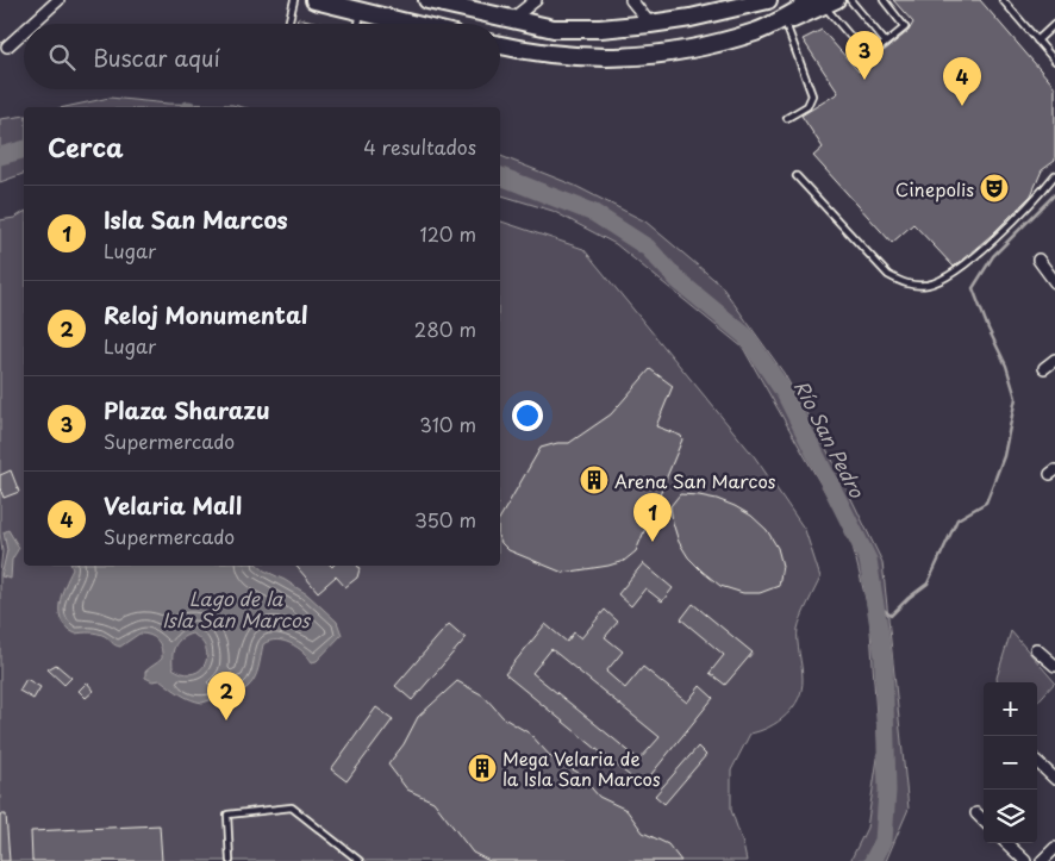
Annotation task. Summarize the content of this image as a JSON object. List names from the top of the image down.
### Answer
{
  "water": ["Río San Pedro", "Lago de la Isla San Marcos"],
  "places": {
    "theatre": ["Cinepolis"],
    "building": ["Arena San Marcos", "Mega Velaria de la Isla San Marcos"]
  },
  "page": {
    "search": "Buscar aquí",
    "pins": [
      "3",
      "4",
      "1",
      "2"
    ],
    "heading": ["Cerca", "4 resultados"],
    "list": [
      {
        "mark": "1",
        "name": "Isla San Marcos",
        "note": "Lugar",
        "value": "120 m"
      },
      {
        "mark": "2",
        "name": "Reloj Monumental",
        "note": "Lugar",
        "value": "280 m"
      },
      {
        "mark": "3",
        "name": "Plaza Sharazu",
        "note": "Supermercado",
        "value": "310 m"
      },
      {
        "mark": "4",
        "name": "Velaria Mall",
        "note": "Supermercado",
        "value": "350 m"
      }
    ],
    "map_buttons": ["+", "−"]
  }
}
